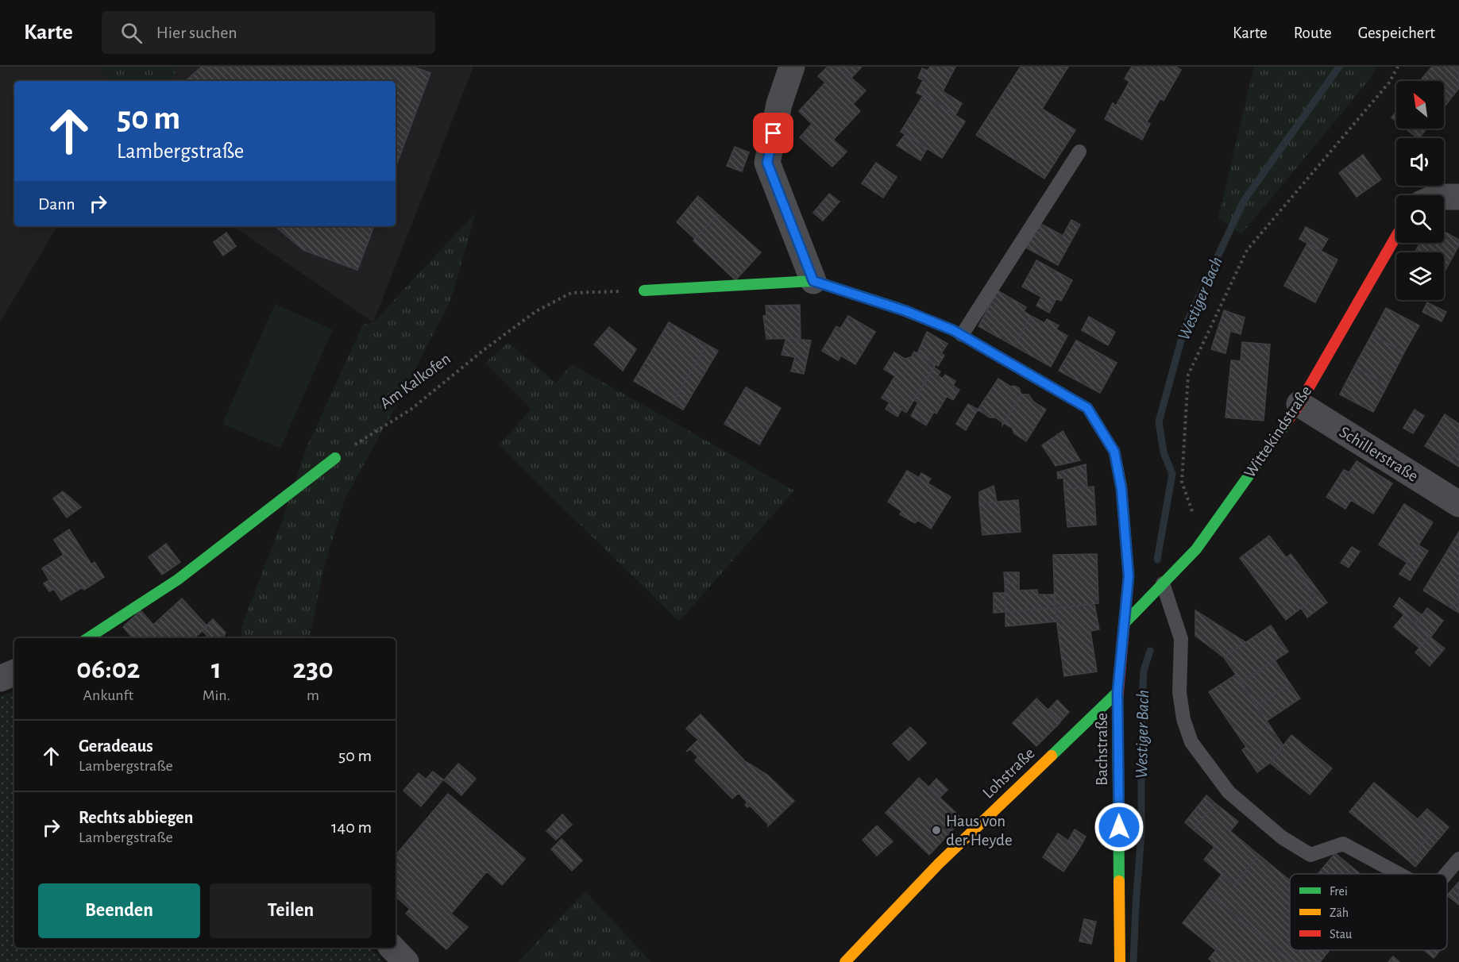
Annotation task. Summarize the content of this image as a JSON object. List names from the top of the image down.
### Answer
{
  "streets": {
    "street": [
      "Wittekindstraße",
      "Schillerstraße",
      "Bachstraße",
      "Lohstraße"
    ],
    "path": ["Am Kalkofen"]
  },
  "crossings": [
    ["Wittekindstraße", "Schillerstraße"],
    ["Wittekindstraße", "Bachstraße"],
    ["Bachstraße", "Lohstraße"]
  ],
  "water": ["Westiger Bach"],
  "places": ["Haus von der Heyde"],
  "legend": ["Frei", "Zäh", "Stau"],
  "north": "top left",
  "page": {
    "header": "Karte",
    "search": "Hier suchen",
    "nav": ["Karte", "Route", "Gespeichert"],
    "turn": ["50 m", "Lambergstraße"],
    "then": "Dann",
    "eta": [
      "06:02",
      "Ankunft",
      "1",
      "Min.",
      "230",
      "m"
    ],
    "list": [
      {
        "name": "Geradeaus",
        "note": "Lambergstraße",
        "value": "50 m"
      },
      {
        "name": "Rechts abbiegen",
        "note": "Lambergstraße",
        "value": "140 m"
      }
    ],
    "buttons": ["Beenden", "Teilen"]
  }
}
